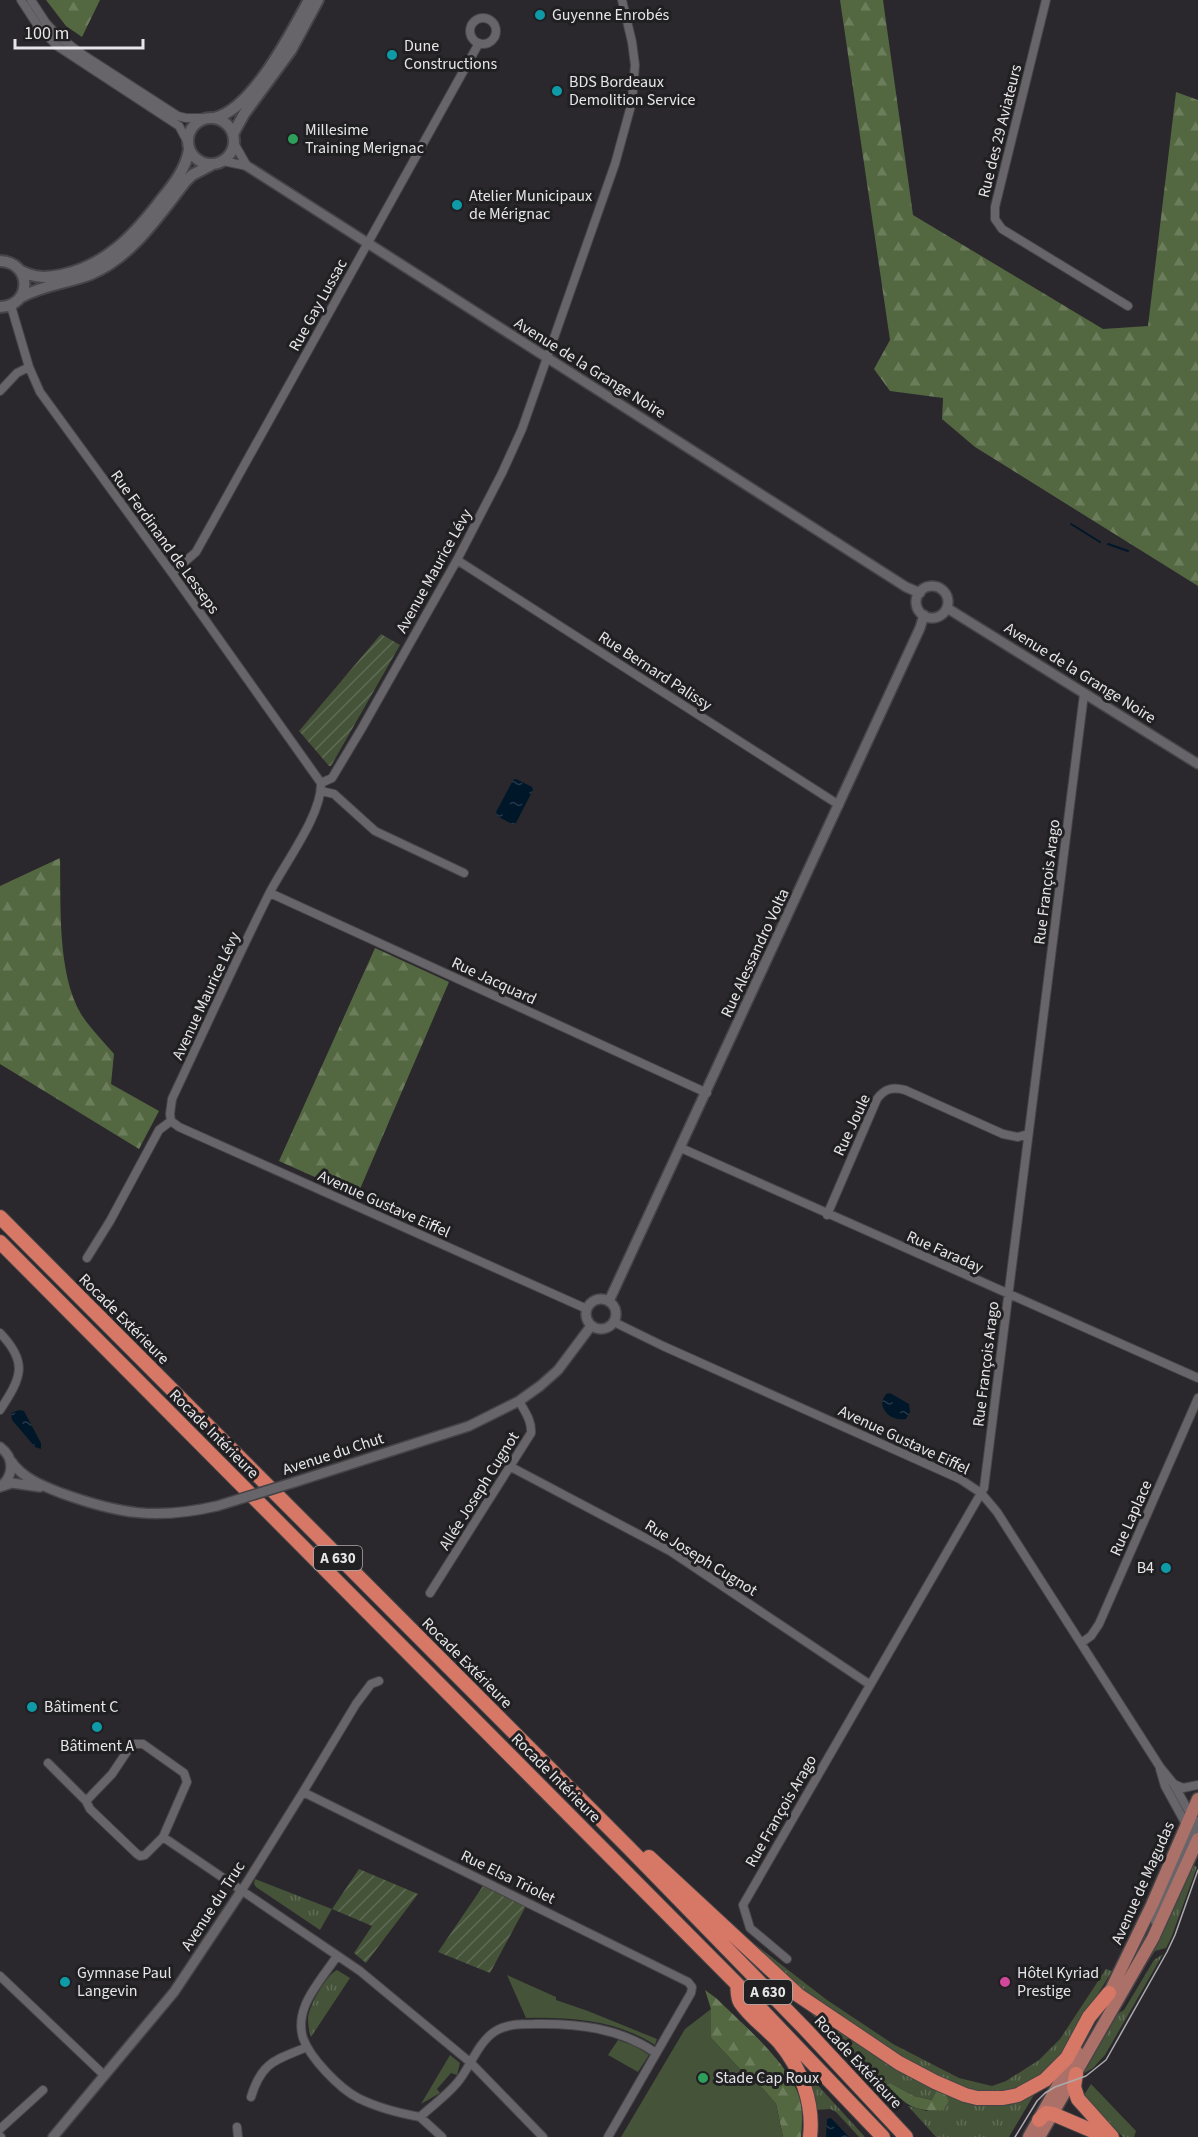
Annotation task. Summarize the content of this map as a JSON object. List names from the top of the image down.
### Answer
{
  "streets": {
    "highway": ["Rocade Extérieure", "Rocade Intérieure", "A 630"],
    "main road": ["Avenue de Magudas"],
    "street": [
      "Rue des 29 Aviateurs",
      "Rue Gay Lussac",
      "Avenue de la Grange Noire",
      "Rue Ferdinand de Lesseps",
      "Avenue Maurice Lévy",
      "Rue Bernard Palissy",
      "Rue François Arago",
      "Rue Alessandro Volta",
      "Rue Jacquard",
      "Rue Joule",
      "Avenue Gustave Eiffel",
      "Rue Faraday",
      "Avenue du Chut",
      "Allée Joseph Cugnot",
      "Rue Laplace",
      "Rue Joseph Cugnot",
      "Rue Elsa Triolet",
      "Avenue du Truc"
    ]
  },
  "crossings": [
    ["Rue Gay Lussac", "Avenue de la Grange Noire"],
    ["Rue Gay Lussac", "Rue Ferdinand de Lesseps"],
    ["Avenue de la Grange Noire", "Avenue Maurice Lévy"],
    ["Avenue de la Grange Noire", "Rue François Arago"],
    ["Avenue de la Grange Noire", "Rue Alessandro Volta"],
    ["Rue Ferdinand de Lesseps", "Avenue Maurice Lévy"],
    ["Avenue Maurice Lévy", "Rue Bernard Palissy"],
    ["Avenue Maurice Lévy", "Rue Jacquard"],
    ["Avenue Maurice Lévy", "Avenue Gustave Eiffel"],
    ["Rue Bernard Palissy", "Rue Alessandro Volta"],
    ["Rue François Arago", "Rue Joule"],
    ["Rue François Arago", "Avenue Gustave Eiffel"],
    ["Rue François Arago", "Rue Faraday"],
    ["Rue François Arago", "Rue Joseph Cugnot"],
    ["Rue Alessandro Volta", "Rue Jacquard"],
    ["Rue Alessandro Volta", "Avenue Gustave Eiffel"],
    ["Rue Alessandro Volta", "Rue Faraday"],
    ["Rue Alessandro Volta", "Avenue du Chut"],
    ["Rue Joule", "Rue Faraday"],
    ["Avenue Gustave Eiffel", "Avenue du Chut"],
    ["Avenue Gustave Eiffel", "Rue Laplace"],
    ["Avenue Gustave Eiffel", "Avenue de Magudas"],
    ["Avenue du Chut", "Allée Joseph Cugnot"],
    ["Allée Joseph Cugnot", "Rue Joseph Cugnot"],
    ["Rue Elsa Triolet", "Avenue du Truc"]
  ],
  "places": [
    "Guyenne Enrobés",
    "Dune Constructions",
    "BDS Bordeaux Demolition Service",
    "Millesime Training Merignac",
    "Atelier Municipaux de Mérignac",
    "B4",
    "Bâtiment C",
    "Bâtiment A",
    "Gymnase Paul Langevin",
    "Hôtel Kyriad Prestige",
    "Stade Cap Roux"
  ],
  "scale_bar": "100 m"
}
